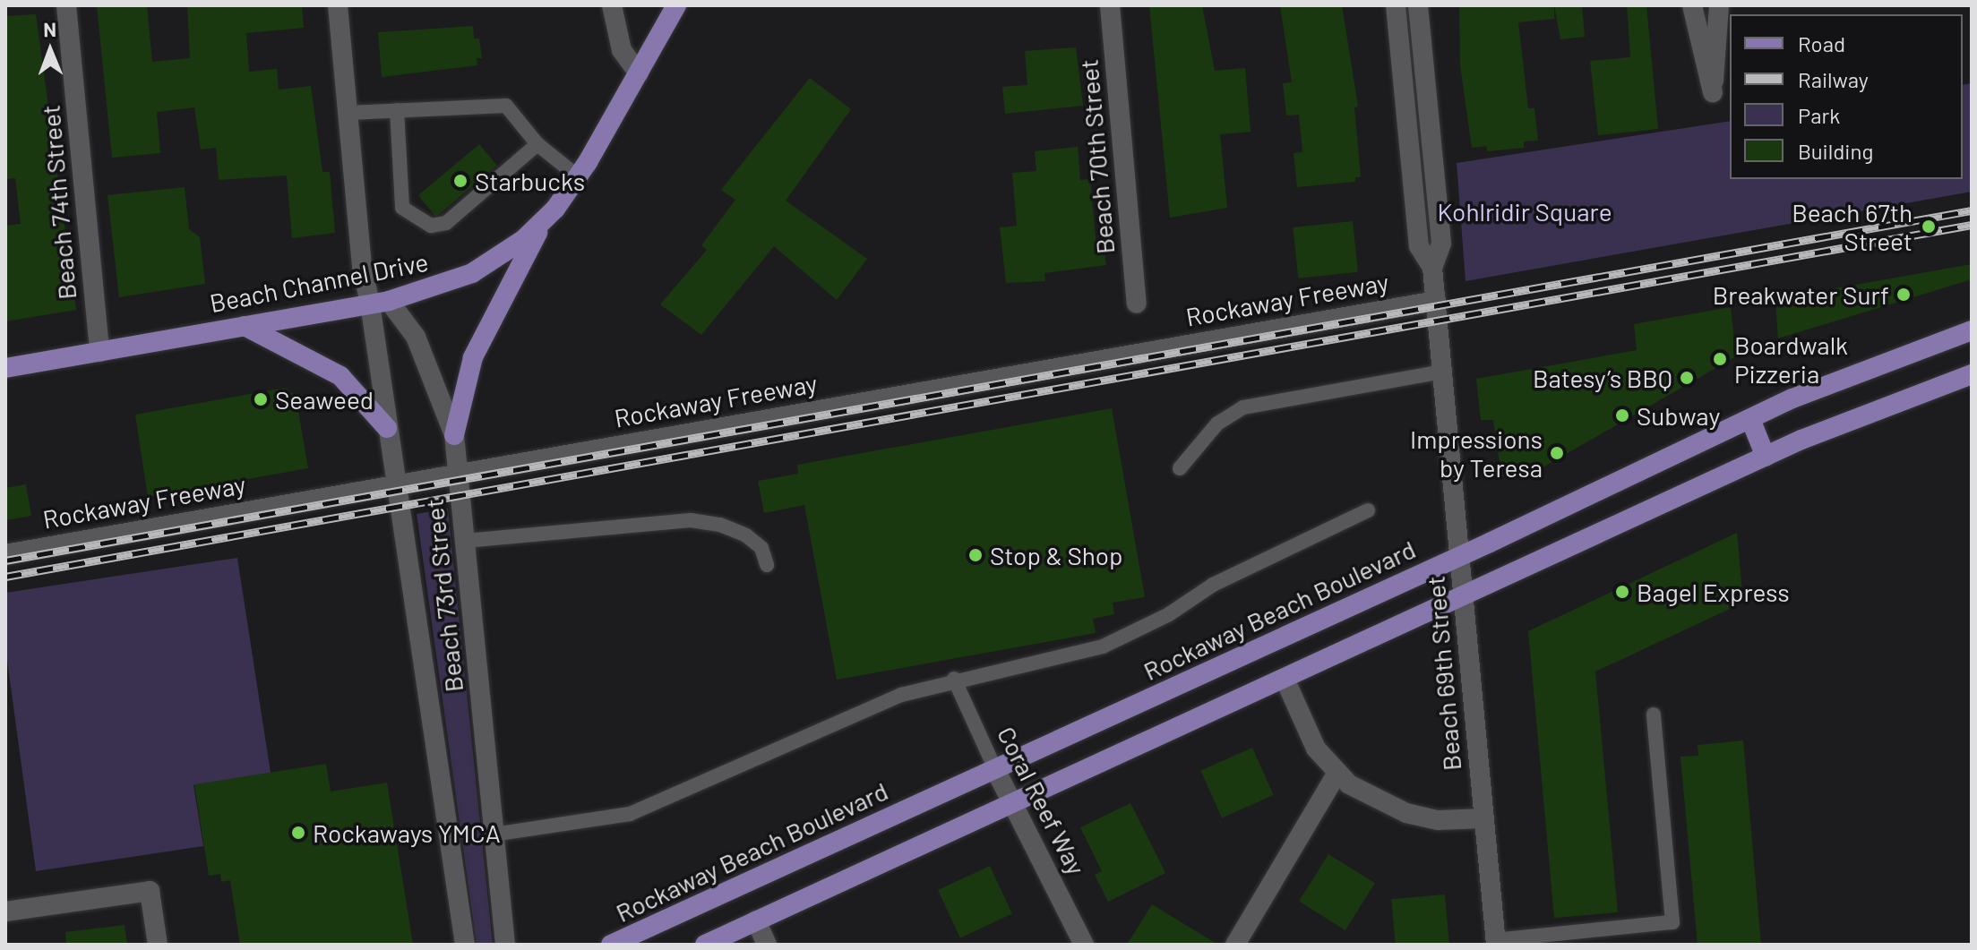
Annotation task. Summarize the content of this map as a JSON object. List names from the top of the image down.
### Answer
{
  "streets": {
    "main road": ["Beach Channel Drive", "Rockaway Beach Boulevard"],
    "street": [
      "Beach 70th Street",
      "Beach 74th Street",
      "Rockaway Freeway",
      "Beach 73rd Street",
      "Beach 69th Street",
      "Coral Reef Way"
    ]
  },
  "crossings": [
    ["Beach 74th Street", "Beach Channel Drive"],
    ["Beach Channel Drive", "Beach 73rd Street"],
    ["Rockaway Freeway", "Beach 73rd Street"],
    ["Rockaway Freeway", "Beach 69th Street"],
    ["Rockaway Beach Boulevard", "Beach 69th Street"],
    ["Rockaway Beach Boulevard", "Coral Reef Way"]
  ],
  "parks": ["Kohlridir Square"],
  "places": [
    "Starbucks",
    "Beach 67th Street",
    "Breakwater Surf",
    "Boardwalk Pizzeria",
    "Batesy’s BBQ",
    "Seaweed",
    "Subway",
    "Impressions by Teresa",
    "Stop & Shop",
    "Bagel Express",
    "Rockaways YMCA"
  ],
  "legend": [
    "Road",
    "Railway",
    "Park",
    "Building"
  ],
  "north": "top"
}
